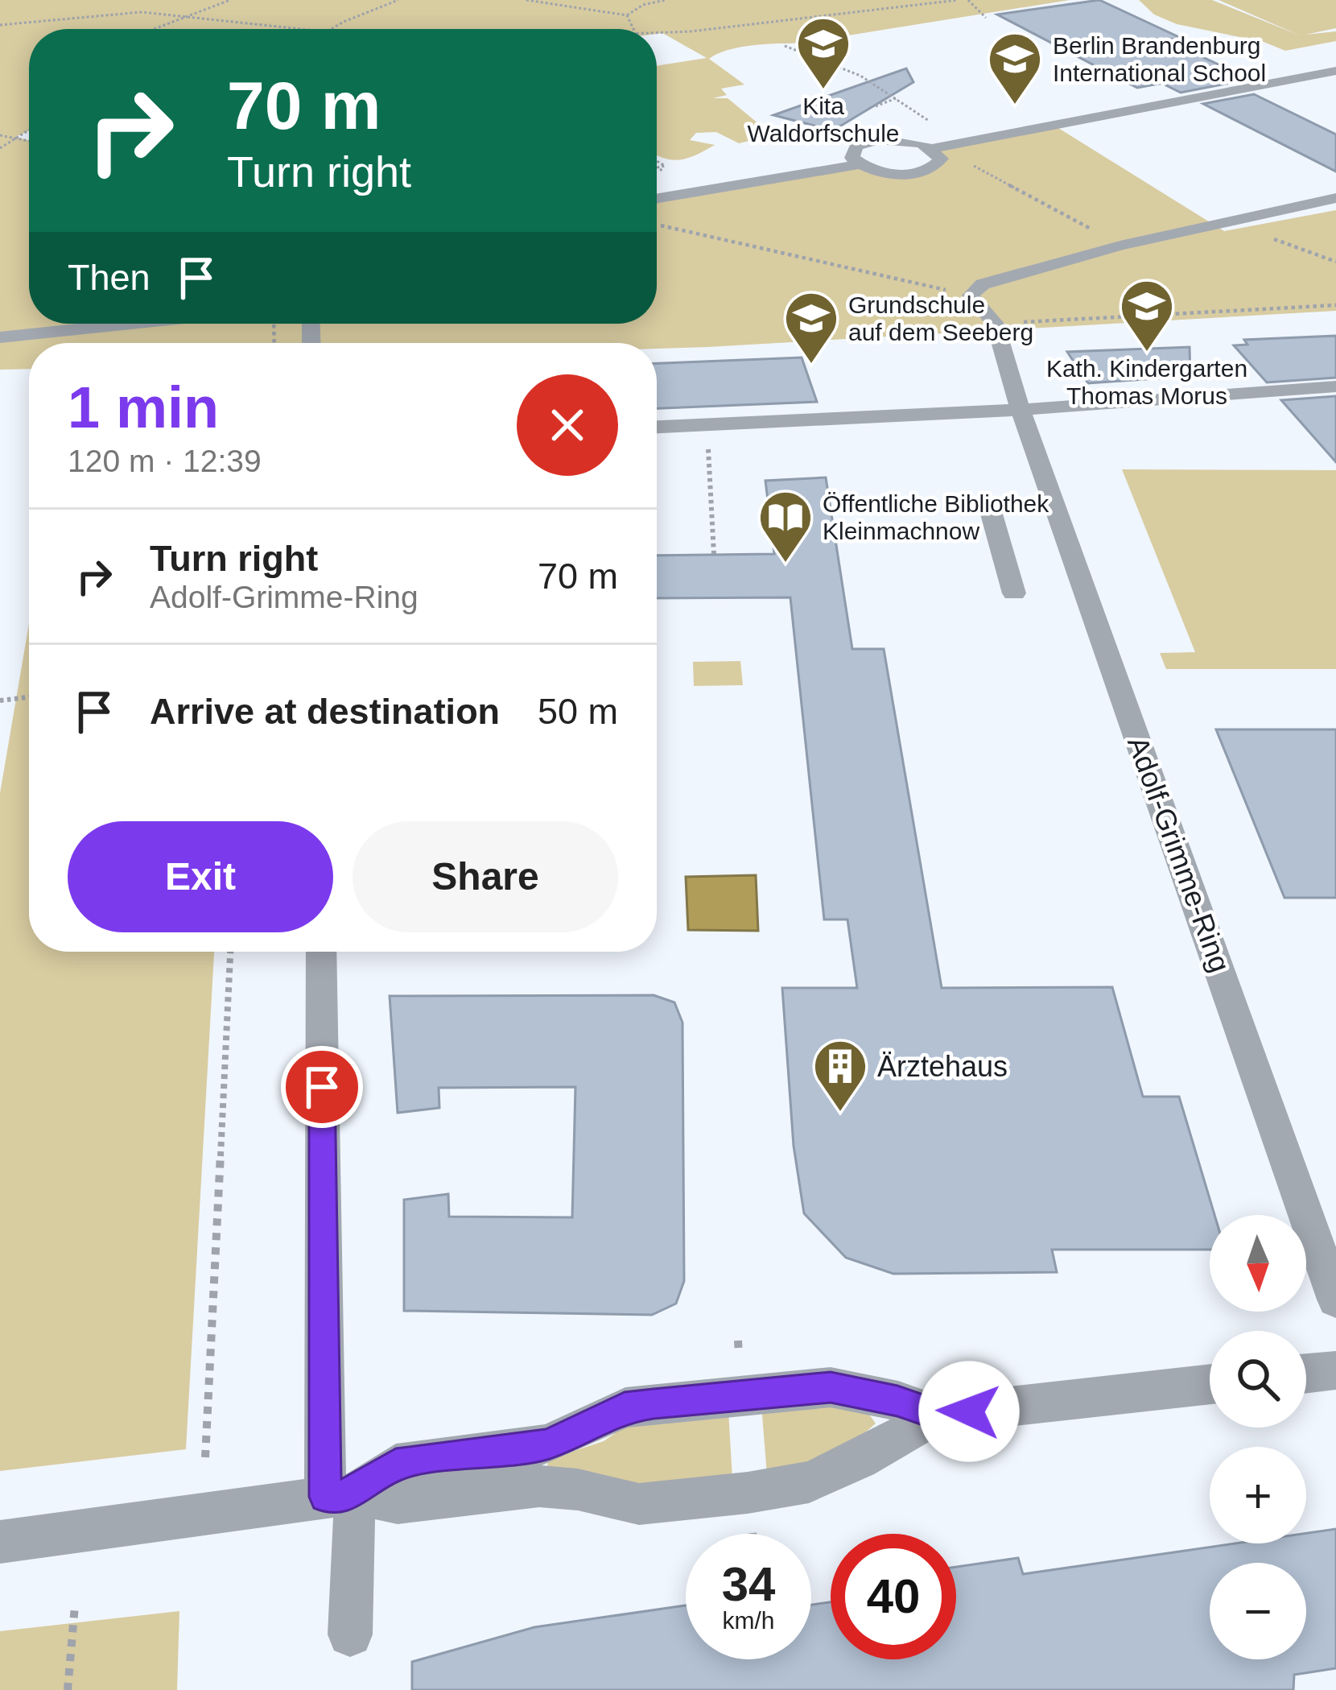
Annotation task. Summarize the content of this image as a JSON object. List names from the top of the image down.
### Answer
{
  "streets": {
    "street": ["Adolf-Grimme-Ring"]
  },
  "places": {
    "school or university": [
      "Kita Waldorfschule",
      "Berlin Brandenburg International School",
      "Kath. Kindergarten Thomas Morus",
      "Grundschule auf dem Seeberg"
    ],
    "library": ["Öffentliche Bibliothek Kleinmachnow"],
    "building": ["Ärztehaus"]
  },
  "north": "bottom",
  "page": {
    "turn": ["70 m", "Turn right"],
    "then": "Then",
    "heading": ["1 min", "120 m · 12:39"],
    "list": [
      {
        "name": "Turn right",
        "note": "Adolf-Grimme-Ring",
        "value": "70 m"
      },
      {
        "name": "Arrive at destination",
        "value": "50 m"
      }
    ],
    "buttons": ["Exit", "Share"],
    "map_buttons": ["+", "−"],
    "speed": "34 km/h",
    "limit": "40"
  }
}
